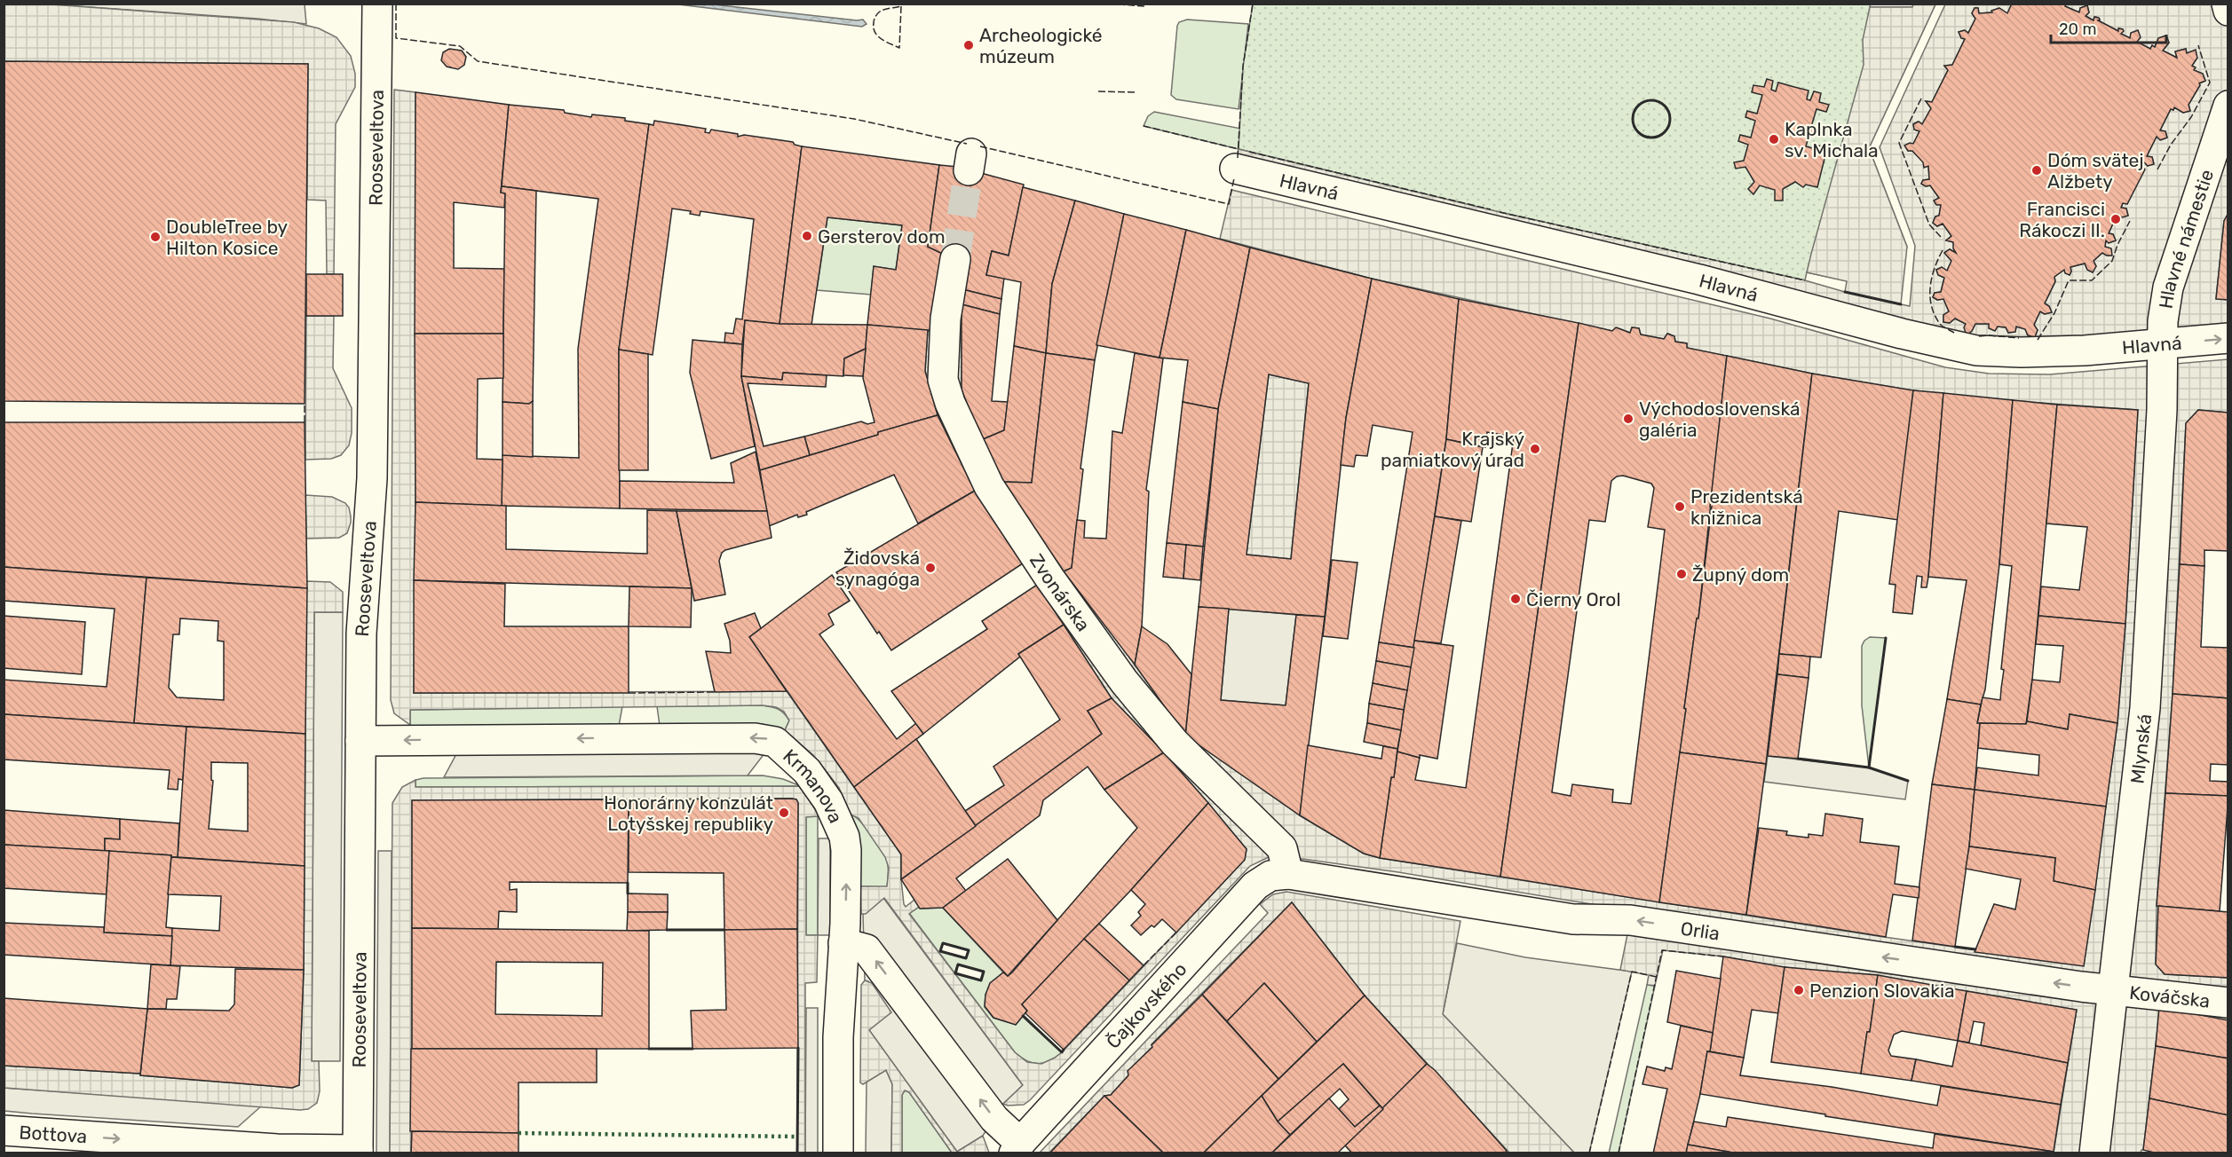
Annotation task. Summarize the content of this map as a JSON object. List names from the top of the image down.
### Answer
{
  "streets": {
    "street": [
      "Rooseveltova",
      "Hlavná",
      "Hlavné námestie",
      "Zvonárska",
      "Mlynská",
      "Krmanova",
      "Orlia",
      "Kováčska",
      "Čajkovského",
      "Bottova"
    ]
  },
  "crossings": [
    ["Rooseveltova", "Krmanova"],
    ["Rooseveltova", "Bottova"],
    ["Hlavná", "Hlavné námestie"],
    ["Hlavná", "Mlynská"],
    ["Hlavné námestie", "Mlynská"],
    ["Zvonárska", "Orlia"],
    ["Zvonárska", "Čajkovského"],
    ["Mlynská", "Orlia"],
    ["Mlynská", "Kováčska"],
    ["Orlia", "Kováčska"],
    ["Orlia", "Čajkovského"]
  ],
  "one_way": ["Krmanova", "Orlia", "Bottova"],
  "places": [
    "Archeologické múzeum",
    "Kaplnka sv. Michala",
    "Dóm svätej Alžbety",
    "Francisci Rákoczi II.",
    "Gersterov dom",
    "DoubleTree by Hilton Kosice",
    "Východoslovenská galéria",
    "Krajský pamiatkový úrad",
    "Prezidentská knižnica",
    "Židovská synagóga",
    "Župný dom",
    "Čierny Orol",
    "Honorárny konzulát Lotyšskej republiky",
    "Penzion Slovakia"
  ],
  "scale_bar": "20 m"
}
